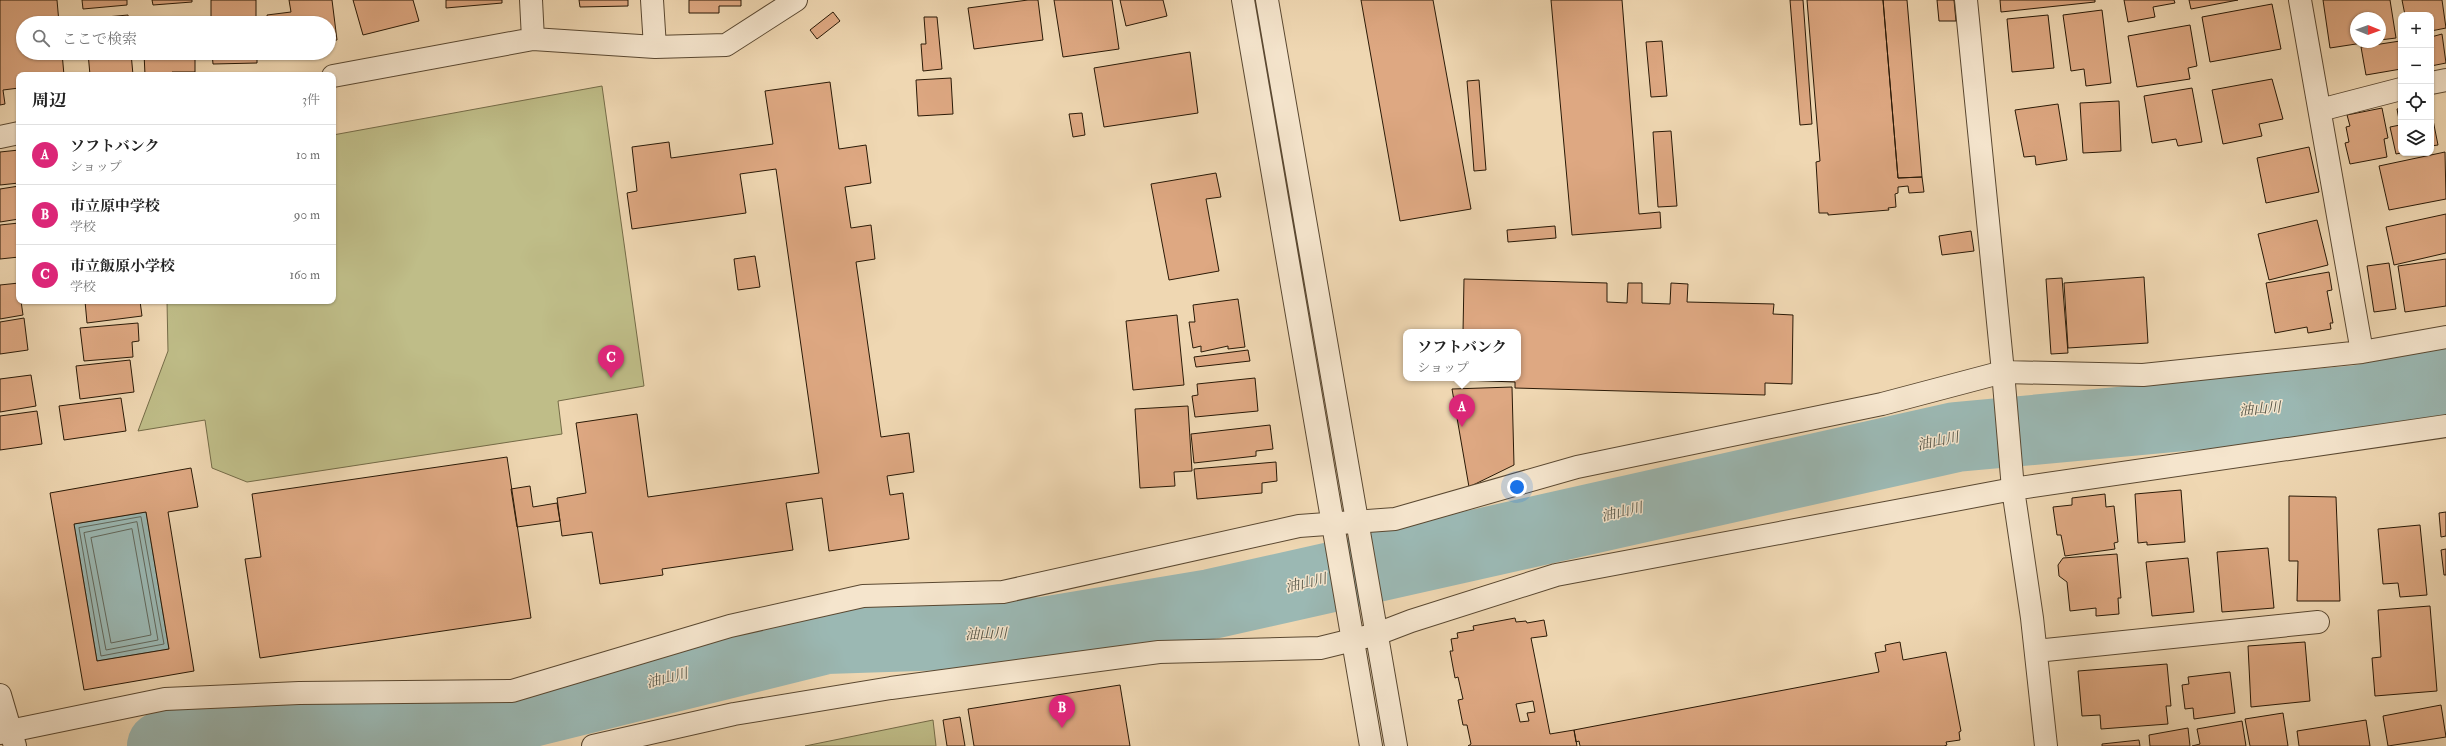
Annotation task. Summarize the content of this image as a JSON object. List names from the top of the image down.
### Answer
{
  "water": ["油山川"],
  "north": "right",
  "page": {
    "map_buttons": ["+", "−"],
    "search": "ここで検索",
    "heading": ["周辺", "3件"],
    "list": [
      {
        "mark": "A",
        "name": "ソフトバンク",
        "note": "ショップ",
        "value": "10 m"
      },
      {
        "mark": "B",
        "name": "市立原中学校",
        "note": "学校",
        "value": "90 m"
      },
      {
        "mark": "C",
        "name": "市立飯原小学校",
        "note": "学校",
        "value": "160 m"
      }
    ],
    "popup": ["ソフトバンク", "ショップ"],
    "pins": ["C", "A", "B"]
  }
}
